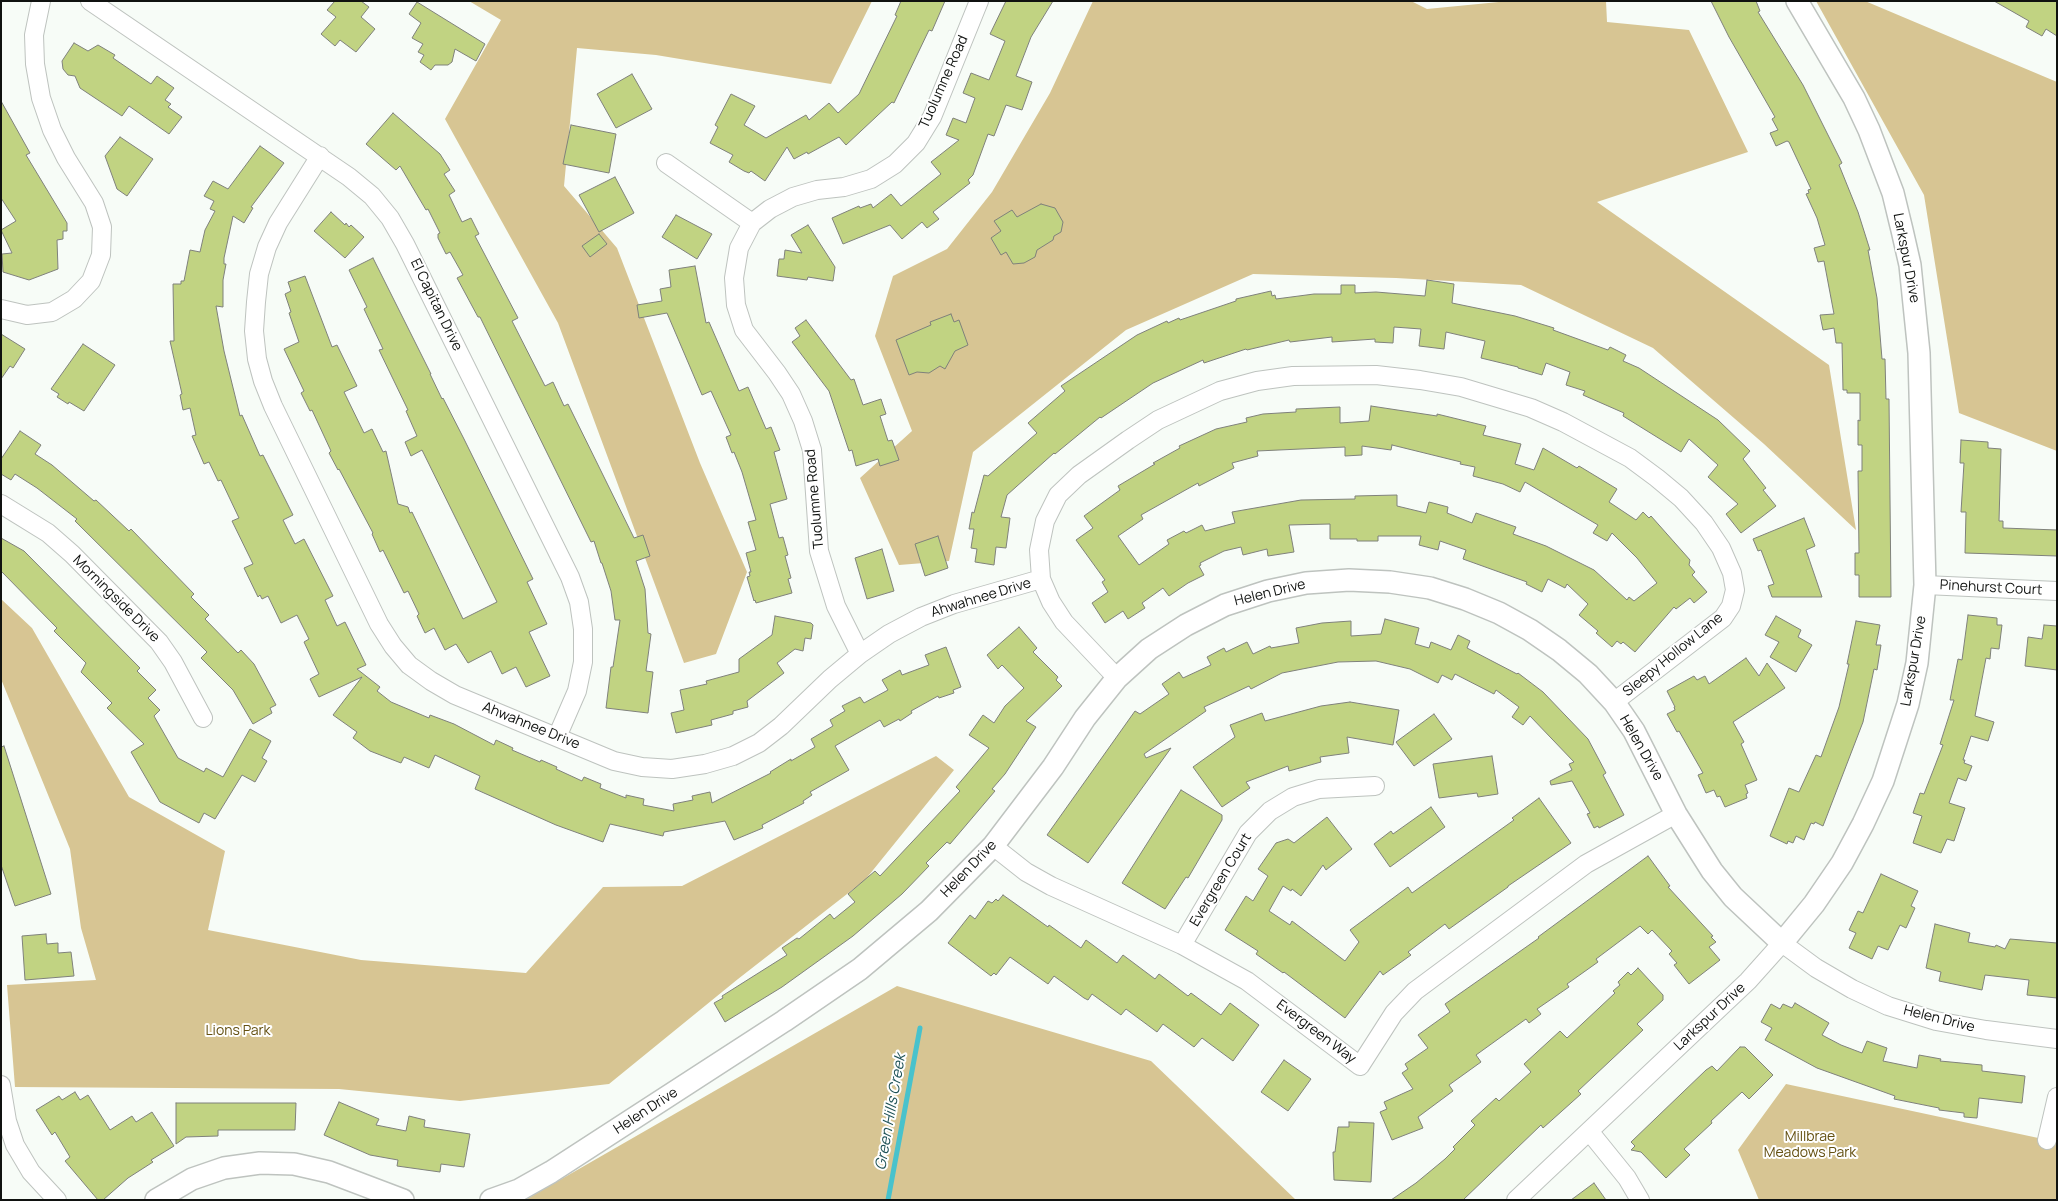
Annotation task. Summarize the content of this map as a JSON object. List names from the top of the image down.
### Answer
{
  "streets": {
    "street": [
      "Tuolumne Road",
      "Larkspur Drive",
      "El Capitan Drive",
      "Pinehurst Court",
      "Helen Drive",
      "Ahwahnee Drive",
      "Morningside Drive",
      "Sleepy Hollow Lane",
      "Evergreen Court",
      "Evergreen Way"
    ]
  },
  "crossings": [
    ["Tuolumne Road", "Ahwahnee Drive"],
    ["Larkspur Drive", "Pinehurst Court"],
    ["Larkspur Drive", "Helen Drive"],
    ["El Capitan Drive", "Ahwahnee Drive"],
    ["Helen Drive", "Ahwahnee Drive"],
    ["Helen Drive", "Sleepy Hollow Lane"],
    ["Helen Drive", "Evergreen Way"],
    ["Ahwahnee Drive", "Sleepy Hollow Lane"],
    ["Evergreen Court", "Evergreen Way"]
  ],
  "water": ["Green Hills Creek"],
  "parks": ["Lions Park", "Millbrae Meadows Park"]
}
